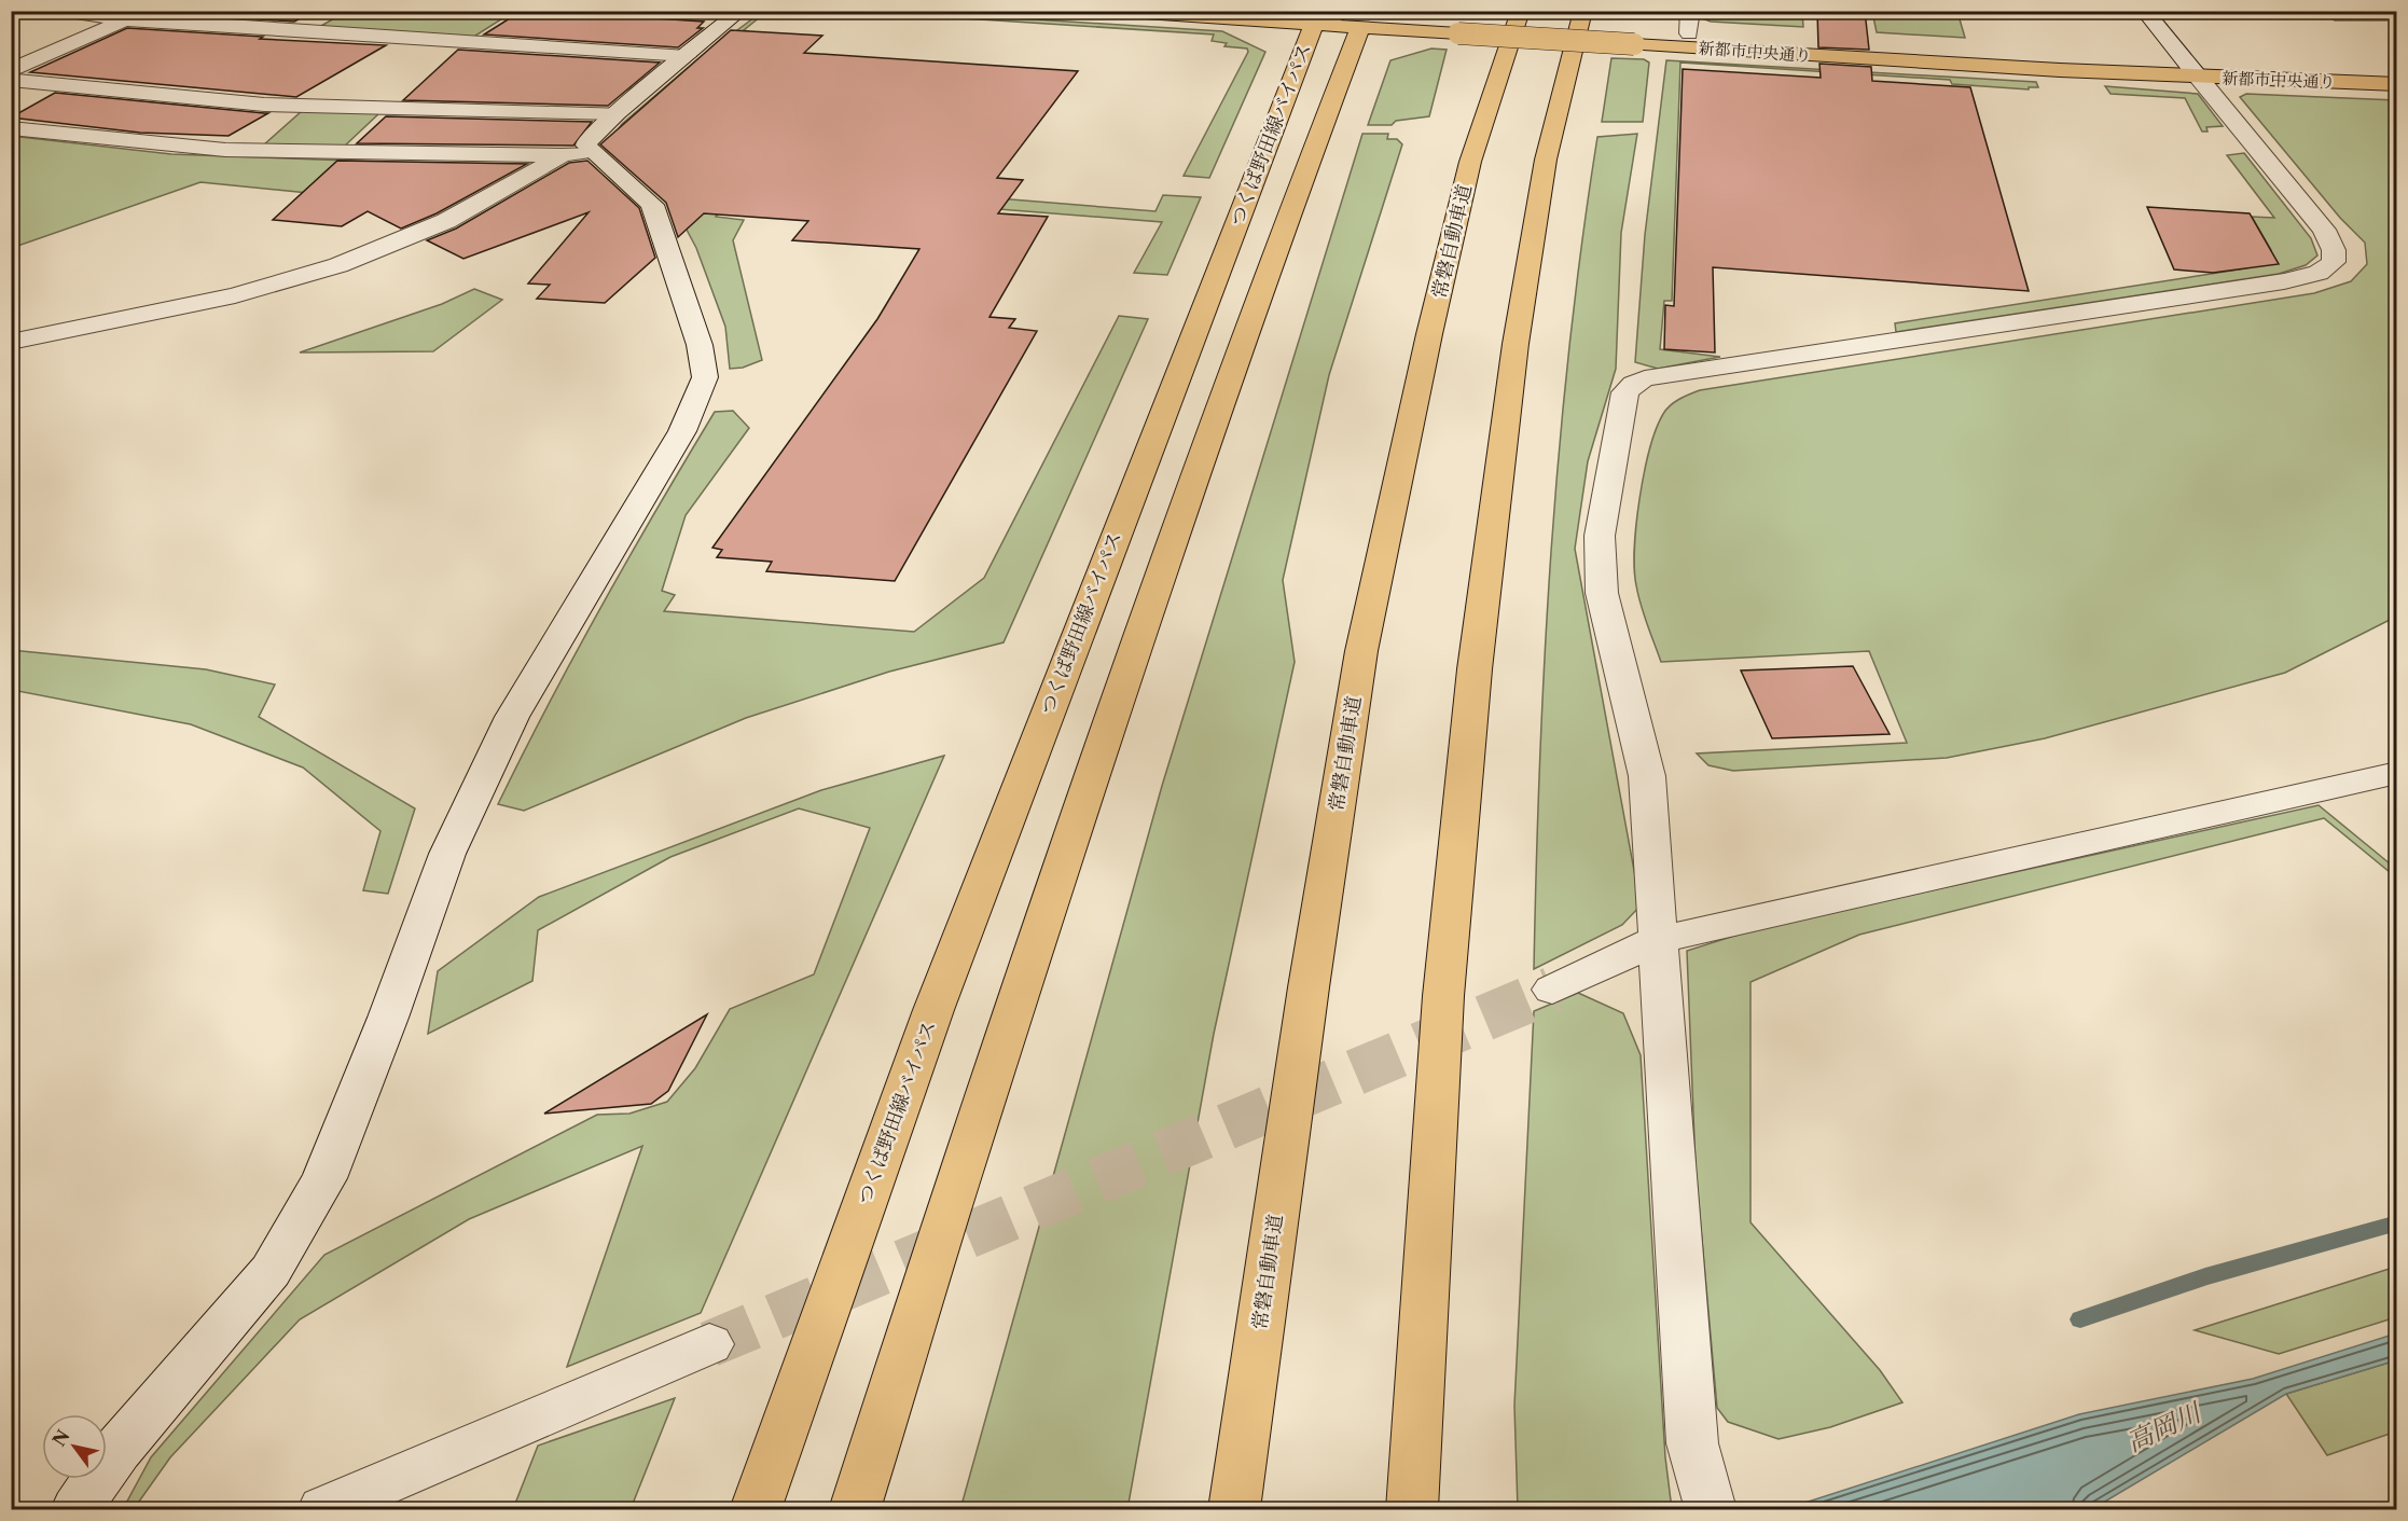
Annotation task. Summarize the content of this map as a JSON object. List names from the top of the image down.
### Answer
{
  "streets": {
    "main road": ["新都市中央通り", "つくば野田線バイパス", "常磐自動車道"]
  },
  "crossings": [
    ["新都市中央通り", "つくば野田線バイパス"]
  ],
  "water": ["高岡川"],
  "north": "top left"
}
